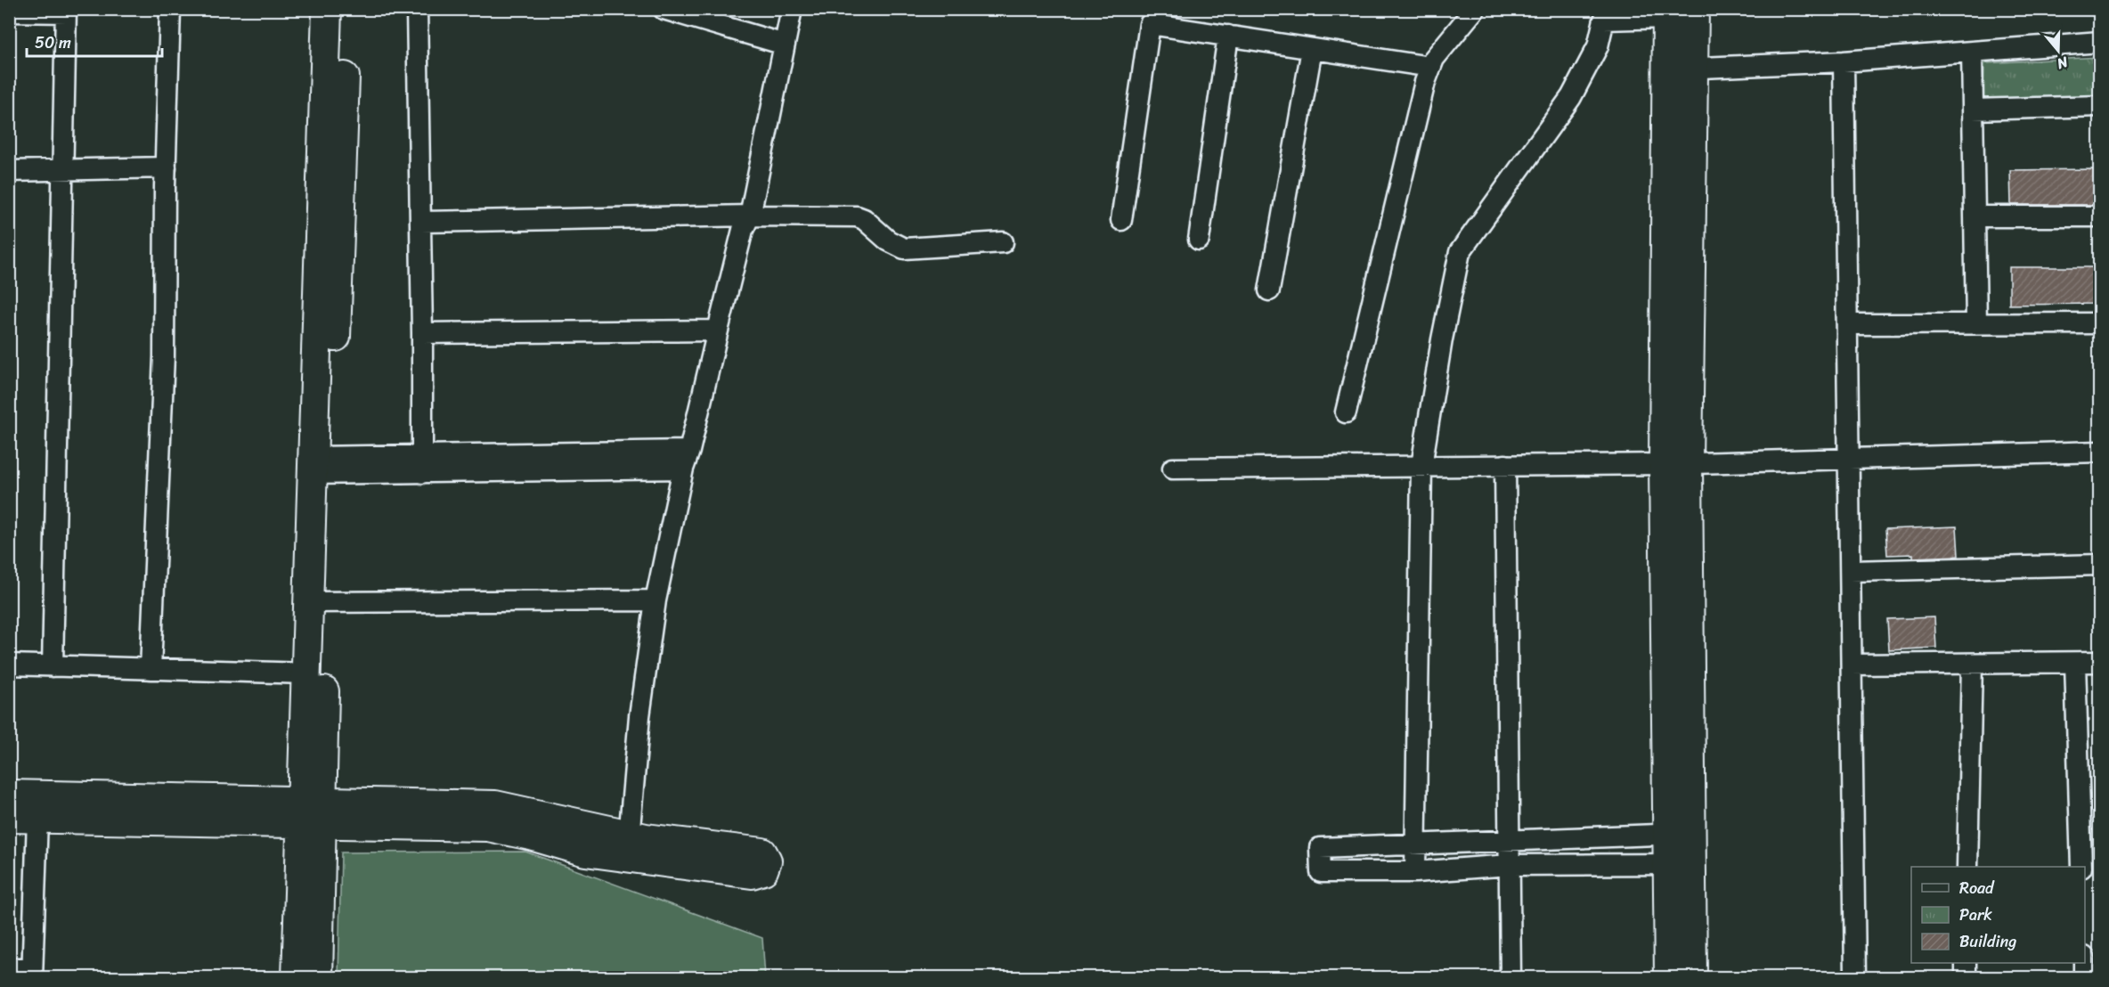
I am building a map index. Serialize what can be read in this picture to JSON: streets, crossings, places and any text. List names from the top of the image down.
{
  "legend": ["Road", "Park", "Building"],
  "scale_bar": "50 m",
  "north": "bottom"
}
